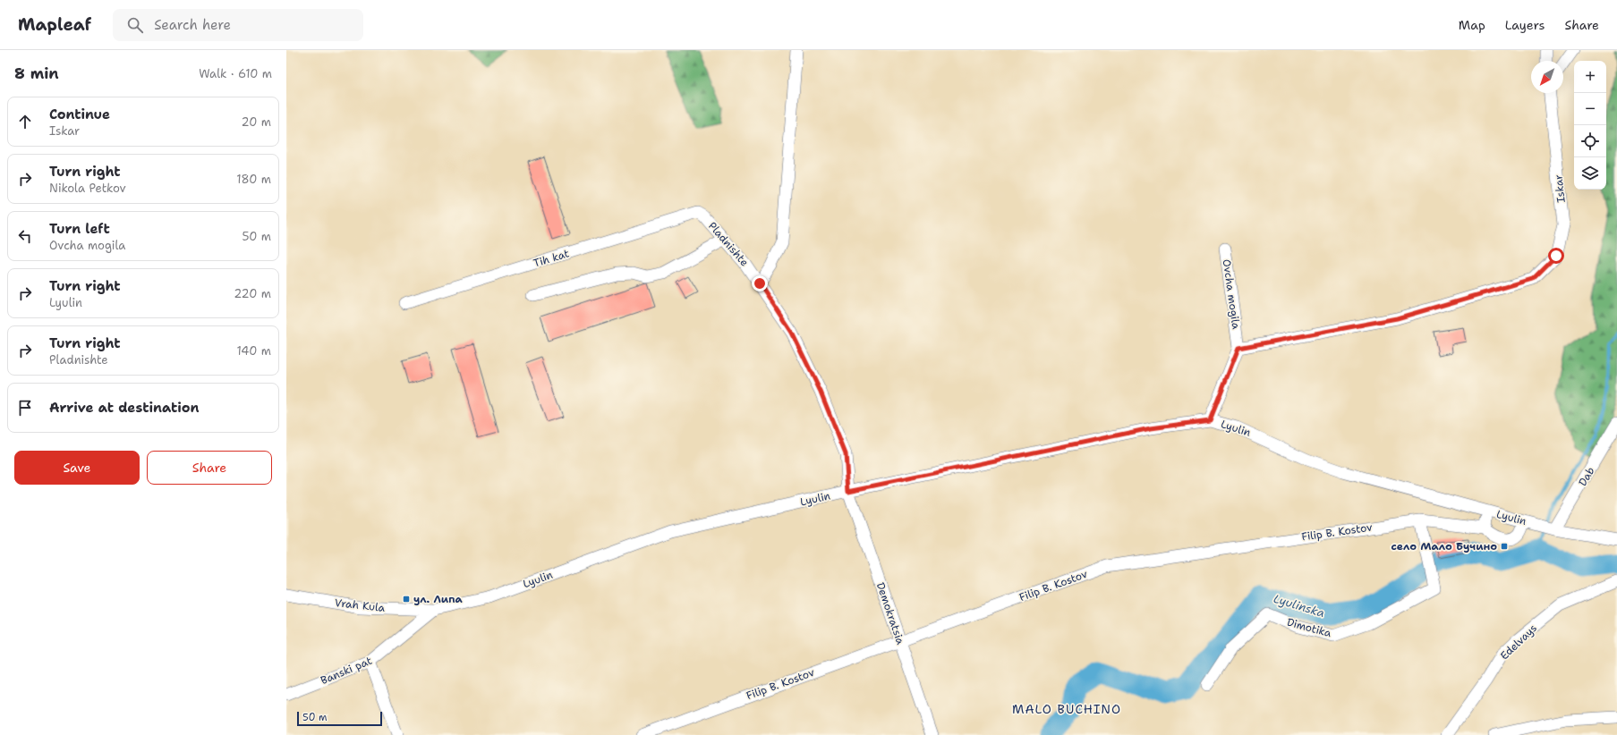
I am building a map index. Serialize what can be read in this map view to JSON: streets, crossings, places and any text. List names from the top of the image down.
{
  "streets": {
    "street": [
      "Iskar",
      "Pladnishte",
      "Tih kat",
      "Ovcha mogila",
      "Lyulin",
      "Dab",
      "Filip B. Kostov",
      "Vrah Kula",
      "Demokratsia",
      "Dimotika",
      "Edelvays",
      "Banski pat"
    ]
  },
  "crossings": [
    ["Iskar", "Ovcha mogila"],
    ["Pladnishte", "Tih kat"],
    ["Pladnishte", "Lyulin"],
    ["Pladnishte", "Demokratsia"],
    ["Ovcha mogila", "Lyulin"],
    ["Lyulin", "Dab"],
    ["Lyulin", "Vrah Kula"],
    ["Lyulin", "Demokratsia"],
    ["Lyulin", "Banski pat"],
    ["Filip B. Kostov", "Demokratsia"],
    ["Filip B. Kostov", "Dimotika"],
    ["Vrah Kula", "Banski pat"]
  ],
  "districts": ["MALO BUCHINO"],
  "water": ["Lyulinska"],
  "places": {
    "transit": ["село Мало Бучино", "ул. Липа"]
  },
  "scale_bar": "50 m",
  "north": "bottom left",
  "page": {
    "header": "Mapleaf",
    "search": "Search here",
    "nav": ["Map", "Layers", "Share"],
    "heading": ["8 min", "Walk · 610 m"],
    "map_buttons": ["+", "−"],
    "list": [
      ["Continue", "Iskar", "20 m"],
      ["Turn right", "Nikola Petkov", "180 m"],
      ["Turn left", "Ovcha mogila", "50 m"],
      ["Turn right", "Lyulin", "220 m"],
      ["Turn right", "Pladnishte", "140 m"],
      "Arrive at destination"
    ],
    "buttons": ["Save", "Share"],
    "scale": "50 m"
  }
}
